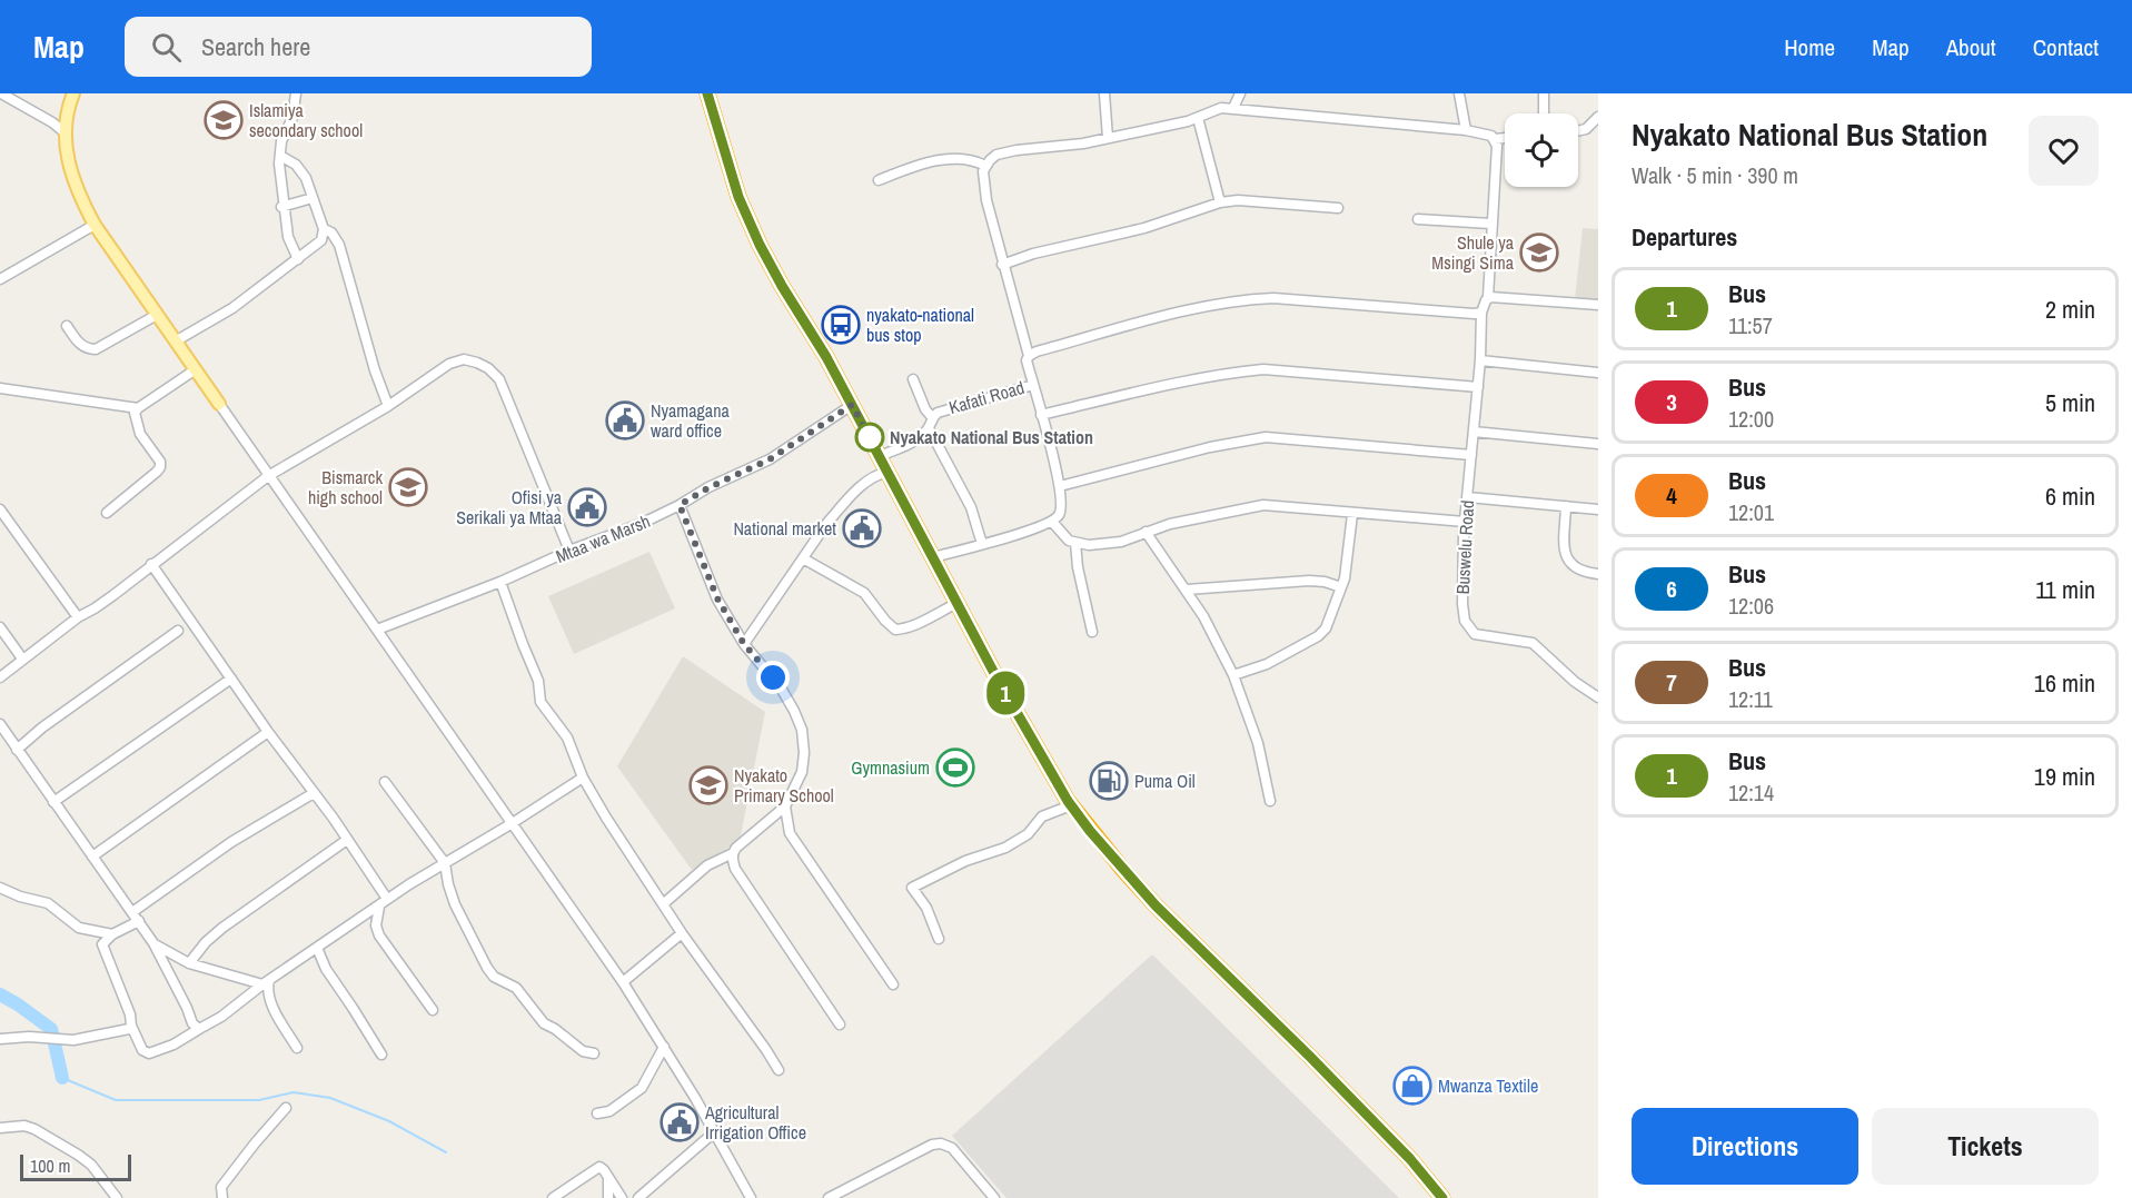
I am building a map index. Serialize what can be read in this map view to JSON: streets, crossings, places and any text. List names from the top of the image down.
{
  "streets": {
    "street": ["Kafati Road", "Mtaa wa Marsh", "Buswelu Road"]
  },
  "places": {
    "school or university": [
      "Islamiya secondary school",
      "Shule ya Msingi Sima",
      "Bismarck high school",
      "Nyakato Primary School"
    ],
    "bus stop": ["nyakato-national bus stop"],
    "public building": [
      "Nyamagana ward office",
      "Ofisi ya Serikali ya Mtaa",
      "National market",
      "Agricultural Irrigation Office"
    ],
    "other": ["Nyakato National Bus Station"],
    "sports": ["Gymnasium"],
    "fuel station": ["Puma Oil"],
    "shop": ["Mwanza Textile"]
  },
  "lines": ["bus line 1"],
  "scale_bar": "100 m",
  "page": {
    "header": "Map",
    "search": "Search here",
    "nav": [
      "Home",
      "Map",
      "About",
      "Contact"
    ],
    "on_map": "1",
    "heading": [
      ["Nyakato National Bus Station", "Walk · 5 min · 390 m"],
      "Departures"
    ],
    "list": [
      {
        "mark": "1",
        "name": "Bus",
        "note": "11:57",
        "value": "2 min"
      },
      {
        "mark": "3",
        "name": "Bus",
        "note": "12:00",
        "value": "5 min"
      },
      {
        "mark": "4",
        "name": "Bus",
        "note": "12:01",
        "value": "6 min"
      },
      {
        "mark": "6",
        "name": "Bus",
        "note": "12:06",
        "value": "11 min"
      },
      {
        "mark": "7",
        "name": "Bus",
        "note": "12:11",
        "value": "16 min"
      },
      {
        "mark": "1",
        "name": "Bus",
        "note": "12:14",
        "value": "19 min"
      }
    ],
    "buttons": ["Directions", "Tickets"],
    "scale": "100 m"
  }
}
